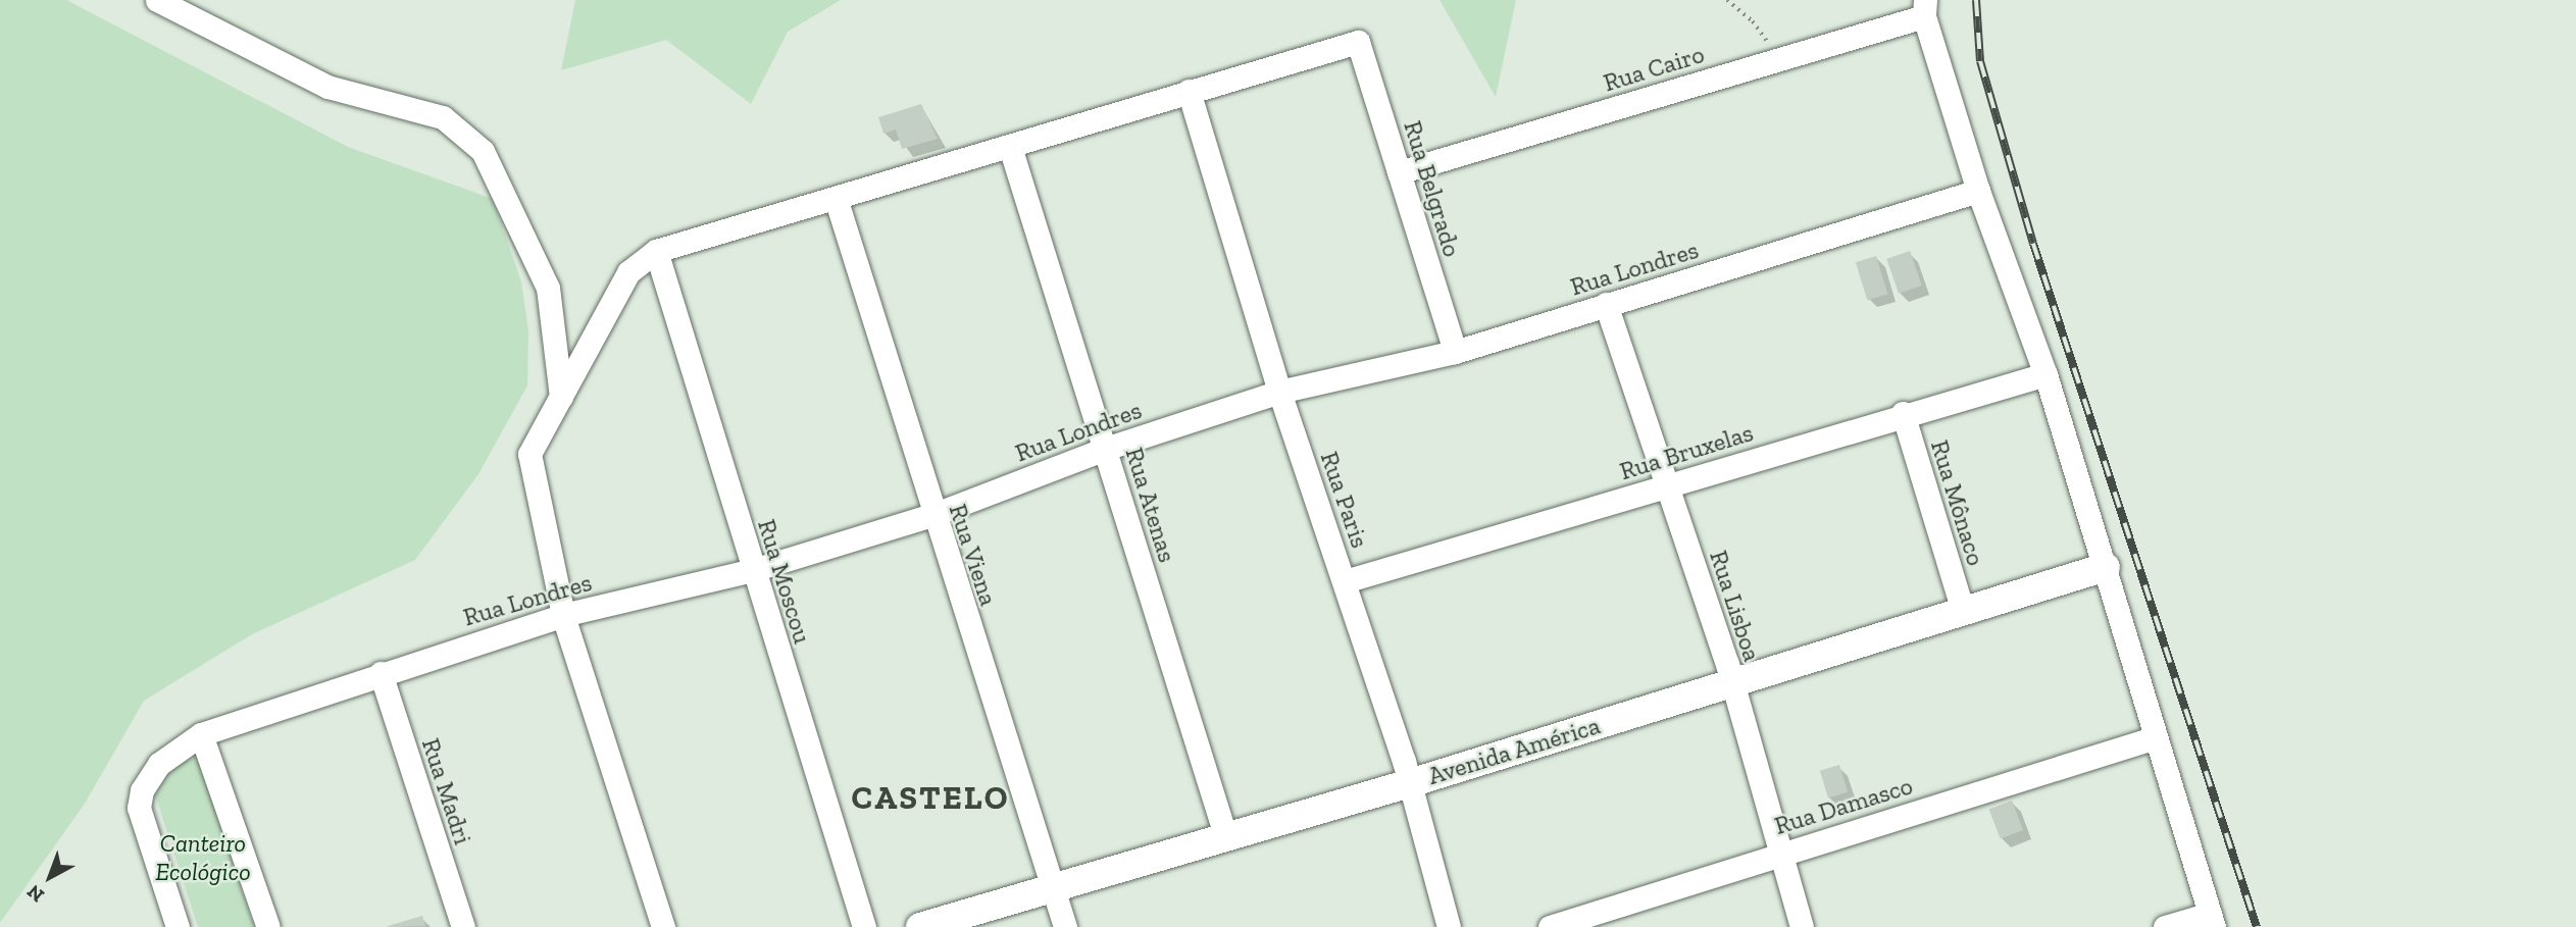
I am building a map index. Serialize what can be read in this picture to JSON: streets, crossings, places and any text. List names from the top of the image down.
{
  "streets": {
    "street": [
      "Rua Cairo",
      "Rua Belgrado",
      "Rua Londres",
      "Rua Bruxelas",
      "Rua Paris",
      "Rua Mônaco",
      "Rua Atenas",
      "Rua Viena",
      "Rua Moscou",
      "Rua Lisboa",
      "Avenida América",
      "Rua Madri",
      "Rua Damasco"
    ]
  },
  "crossings": [
    ["Rua Cairo", "Rua Belgrado"],
    ["Rua Belgrado", "Rua Londres"],
    ["Rua Belgrado", "Rua Paris"],
    ["Rua Londres", "Rua Paris"],
    ["Rua Londres", "Rua Atenas"],
    ["Rua Londres", "Rua Viena"],
    ["Rua Londres", "Rua Moscou"],
    ["Rua Londres", "Rua Lisboa"],
    ["Rua Londres", "Rua Madri"],
    ["Rua Bruxelas", "Rua Paris"],
    ["Rua Bruxelas", "Rua Mônaco"],
    ["Rua Bruxelas", "Rua Lisboa"],
    ["Rua Paris", "Avenida América"],
    ["Rua Mônaco", "Avenida América"],
    ["Rua Atenas", "Avenida América"],
    ["Rua Viena", "Avenida América"],
    ["Rua Lisboa", "Avenida América"],
    ["Rua Lisboa", "Rua Damasco"]
  ],
  "districts": ["CASTELO"],
  "parks": ["Canteiro Ecológico"],
  "north": "bottom left"
}
